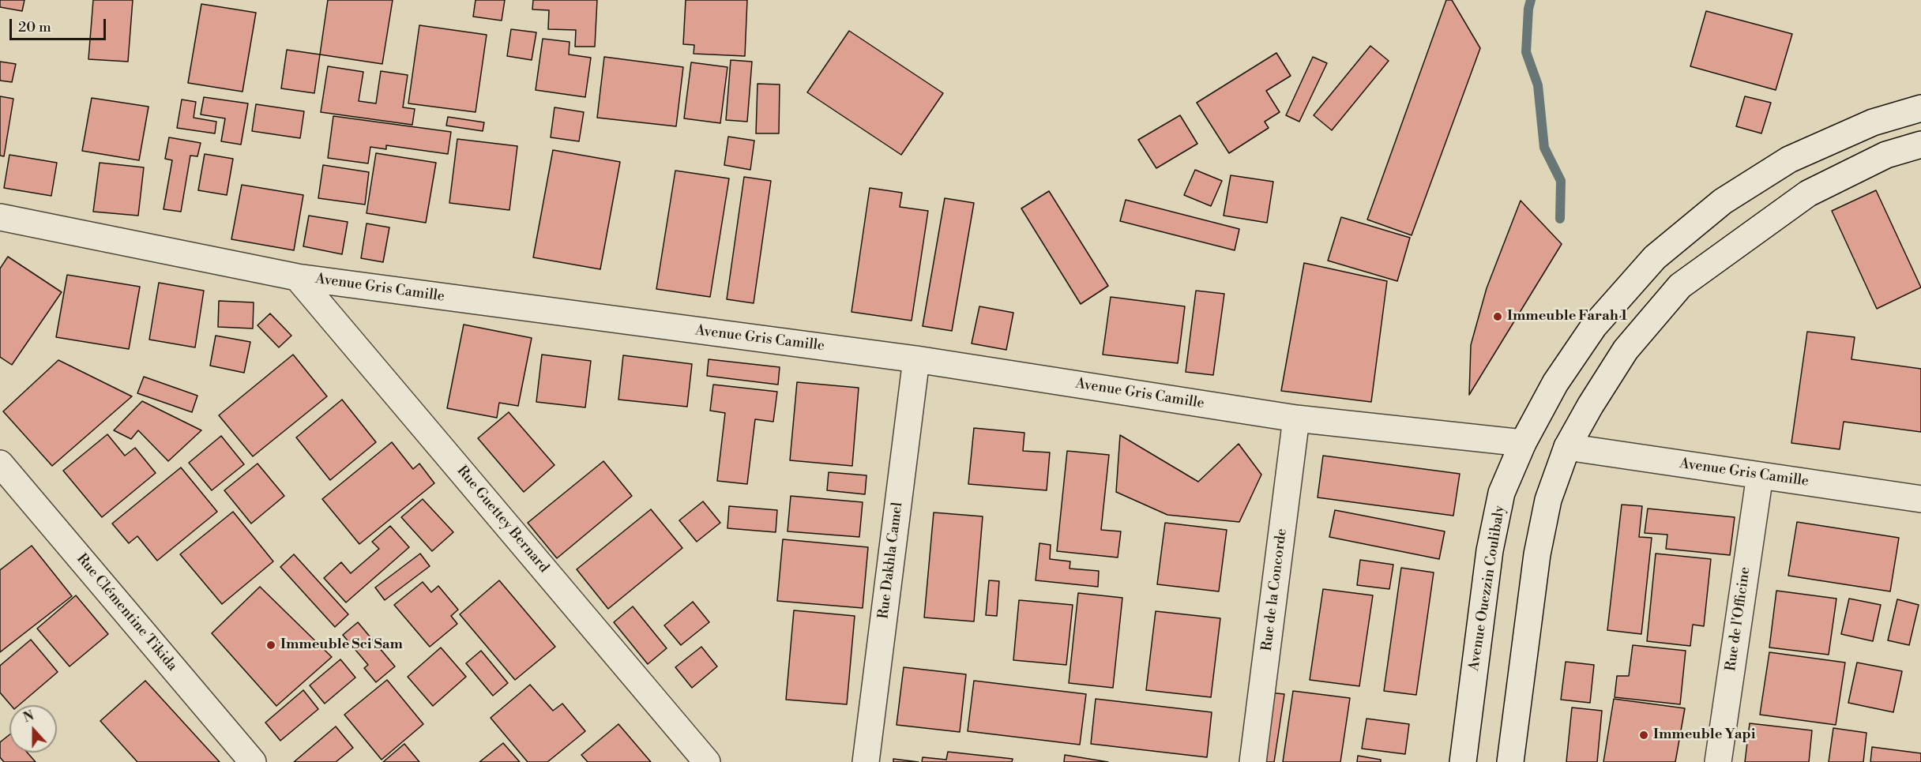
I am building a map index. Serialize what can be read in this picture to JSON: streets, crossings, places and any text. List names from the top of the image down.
{
  "streets": {
    "street": [
      "Avenue Gris Camille",
      "Rue Guettey Bernard",
      "Rue Dakhla Camel",
      "Avenue Ouezzin Coulibaly",
      "Rue de la Concorde",
      "Rue Clémentine Tikida",
      "Rue de l'Officine"
    ]
  },
  "crossings": [
    ["Avenue Gris Camille", "Rue Guettey Bernard"],
    ["Avenue Gris Camille", "Rue Dakhla Camel"],
    ["Avenue Gris Camille", "Avenue Ouezzin Coulibaly"],
    ["Avenue Gris Camille", "Rue de la Concorde"],
    ["Avenue Gris Camille", "Rue de l'Officine"]
  ],
  "places": ["Immeuble Farah 1", "Immeuble Sci Sam", "Immeuble Yapi"],
  "scale_bar": "20 m",
  "north": "top"
}
